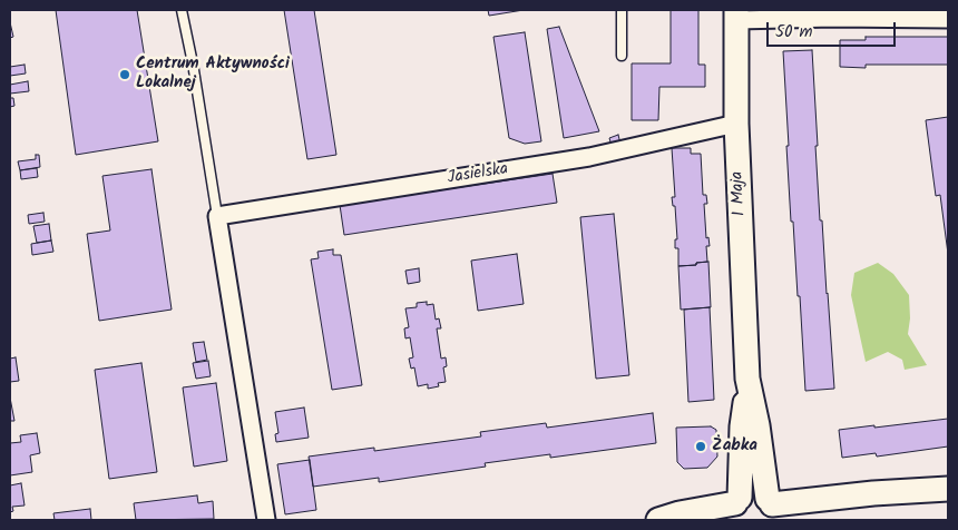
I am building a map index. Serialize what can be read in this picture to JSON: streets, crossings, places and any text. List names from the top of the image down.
{
  "streets": {
    "street": ["Jasielska", "1 Maja"]
  },
  "crossings": [
    ["Jasielska", "1 Maja"]
  ],
  "places": ["Centrum Aktywności Lokalnej", "Żabka"],
  "scale_bar": "50 m"
}
